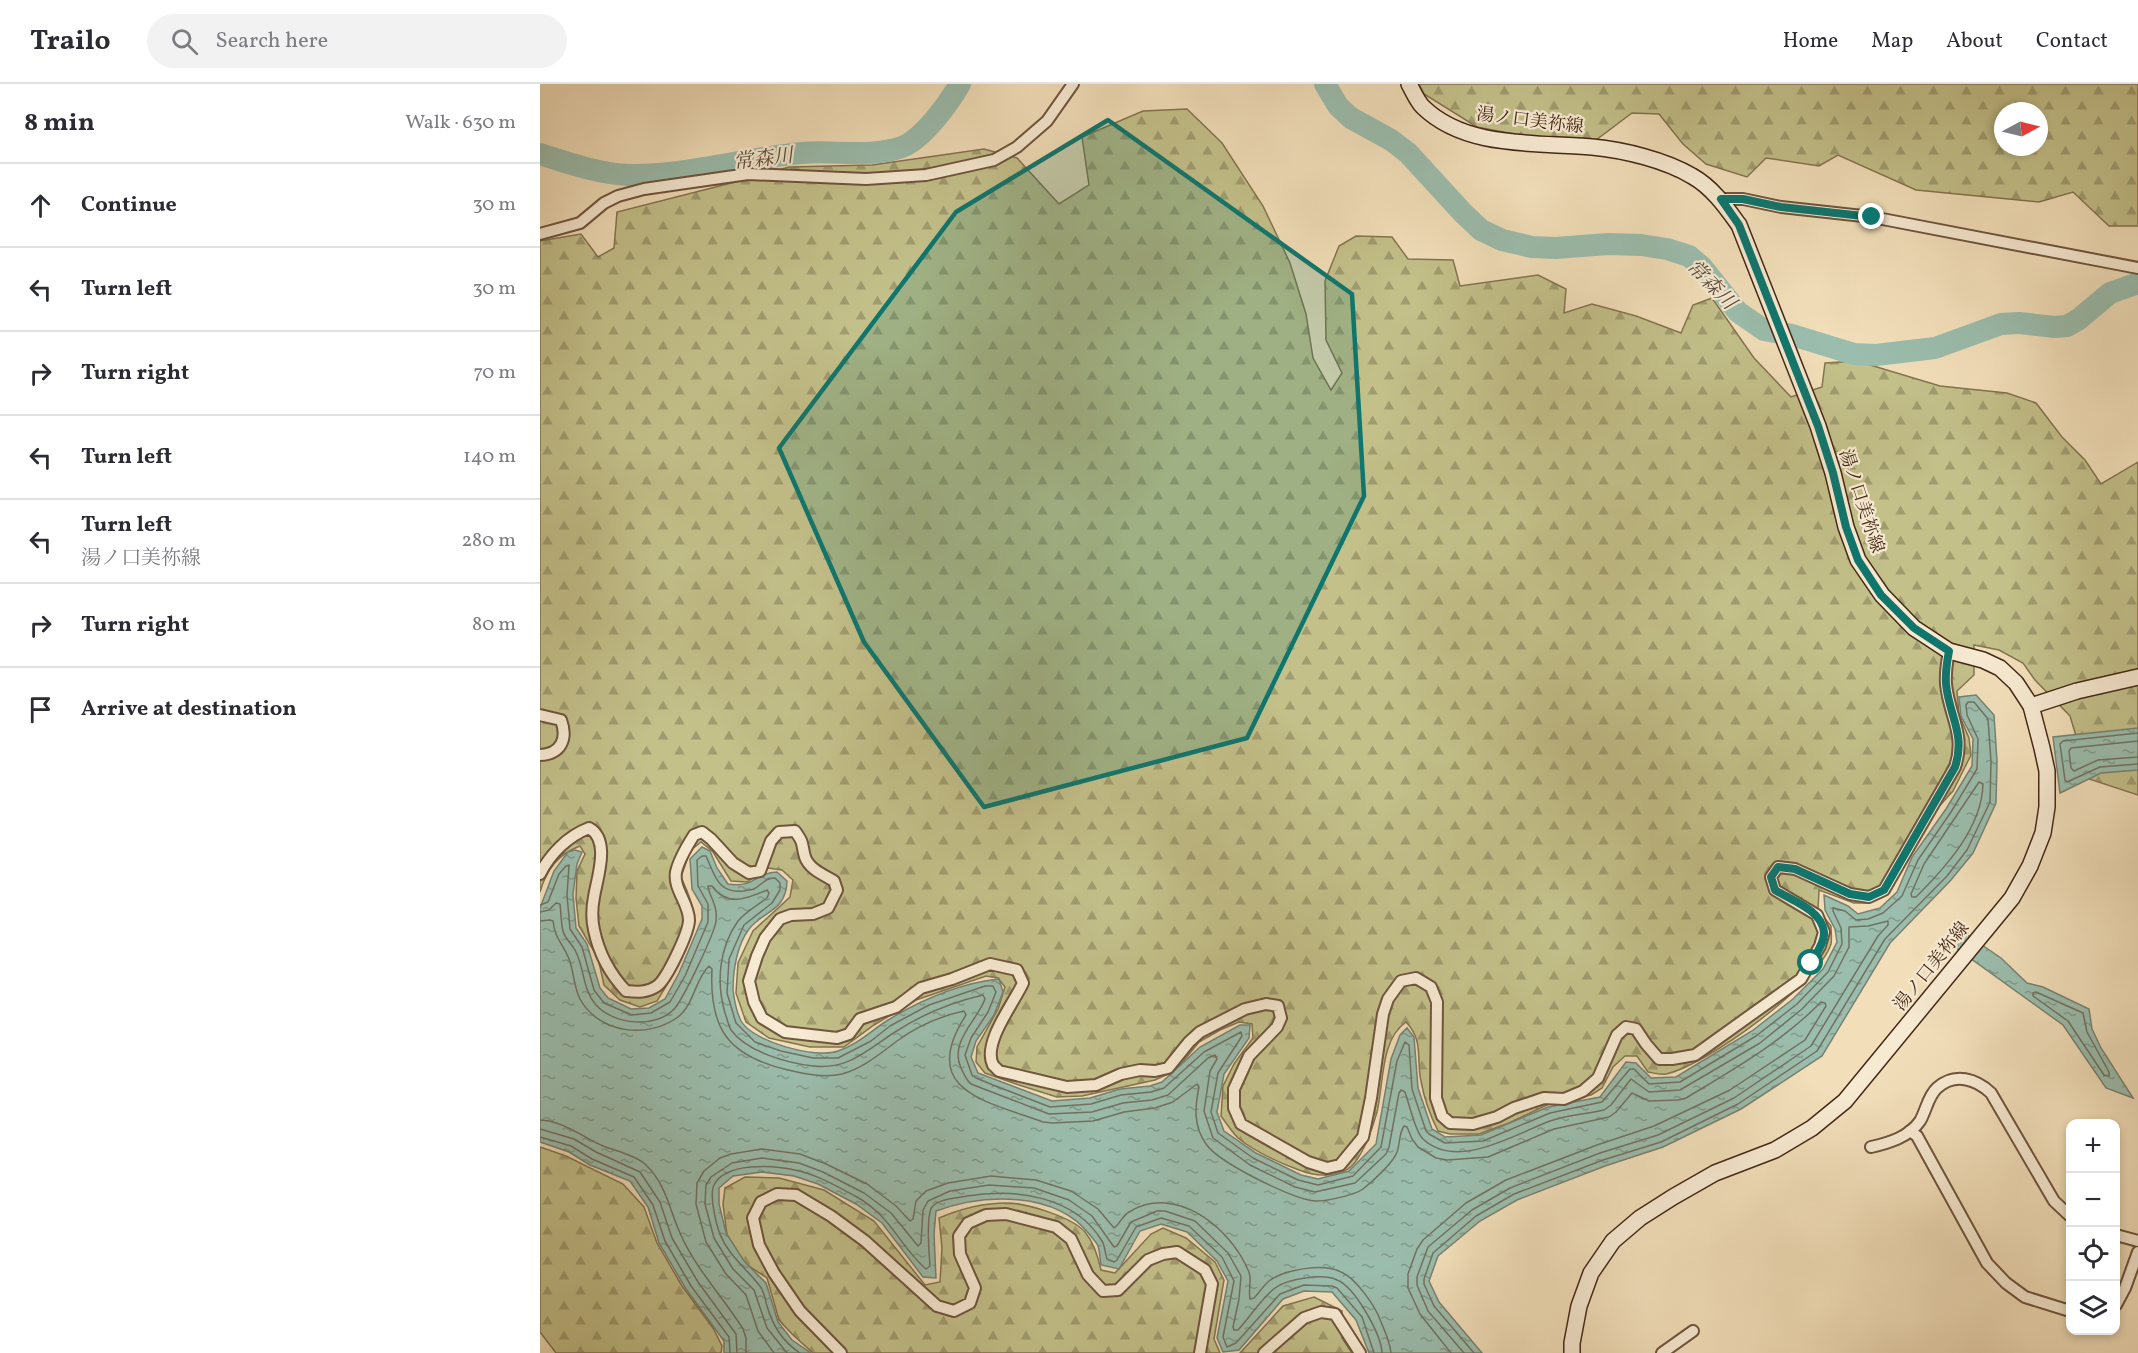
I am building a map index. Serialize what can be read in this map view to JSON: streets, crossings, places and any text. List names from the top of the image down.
{
  "streets": {
    "main road": ["湯ノ口美祢線"]
  },
  "water": ["常森川"],
  "north": "right",
  "page": {
    "header": "Trailo",
    "search": "Search here",
    "nav": [
      "Home",
      "Map",
      "About",
      "Contact"
    ],
    "heading": ["8 min", "Walk · 630 m"],
    "list": [
      ["Continue", "30 m"],
      ["Turn left", "30 m"],
      ["Turn right", "70 m"],
      ["Turn left", "140 m"],
      ["Turn left", "湯ノ口美祢線", "280 m"],
      ["Turn right", "80 m"],
      "Arrive at destination"
    ],
    "map_buttons": ["+", "−"]
  }
}
